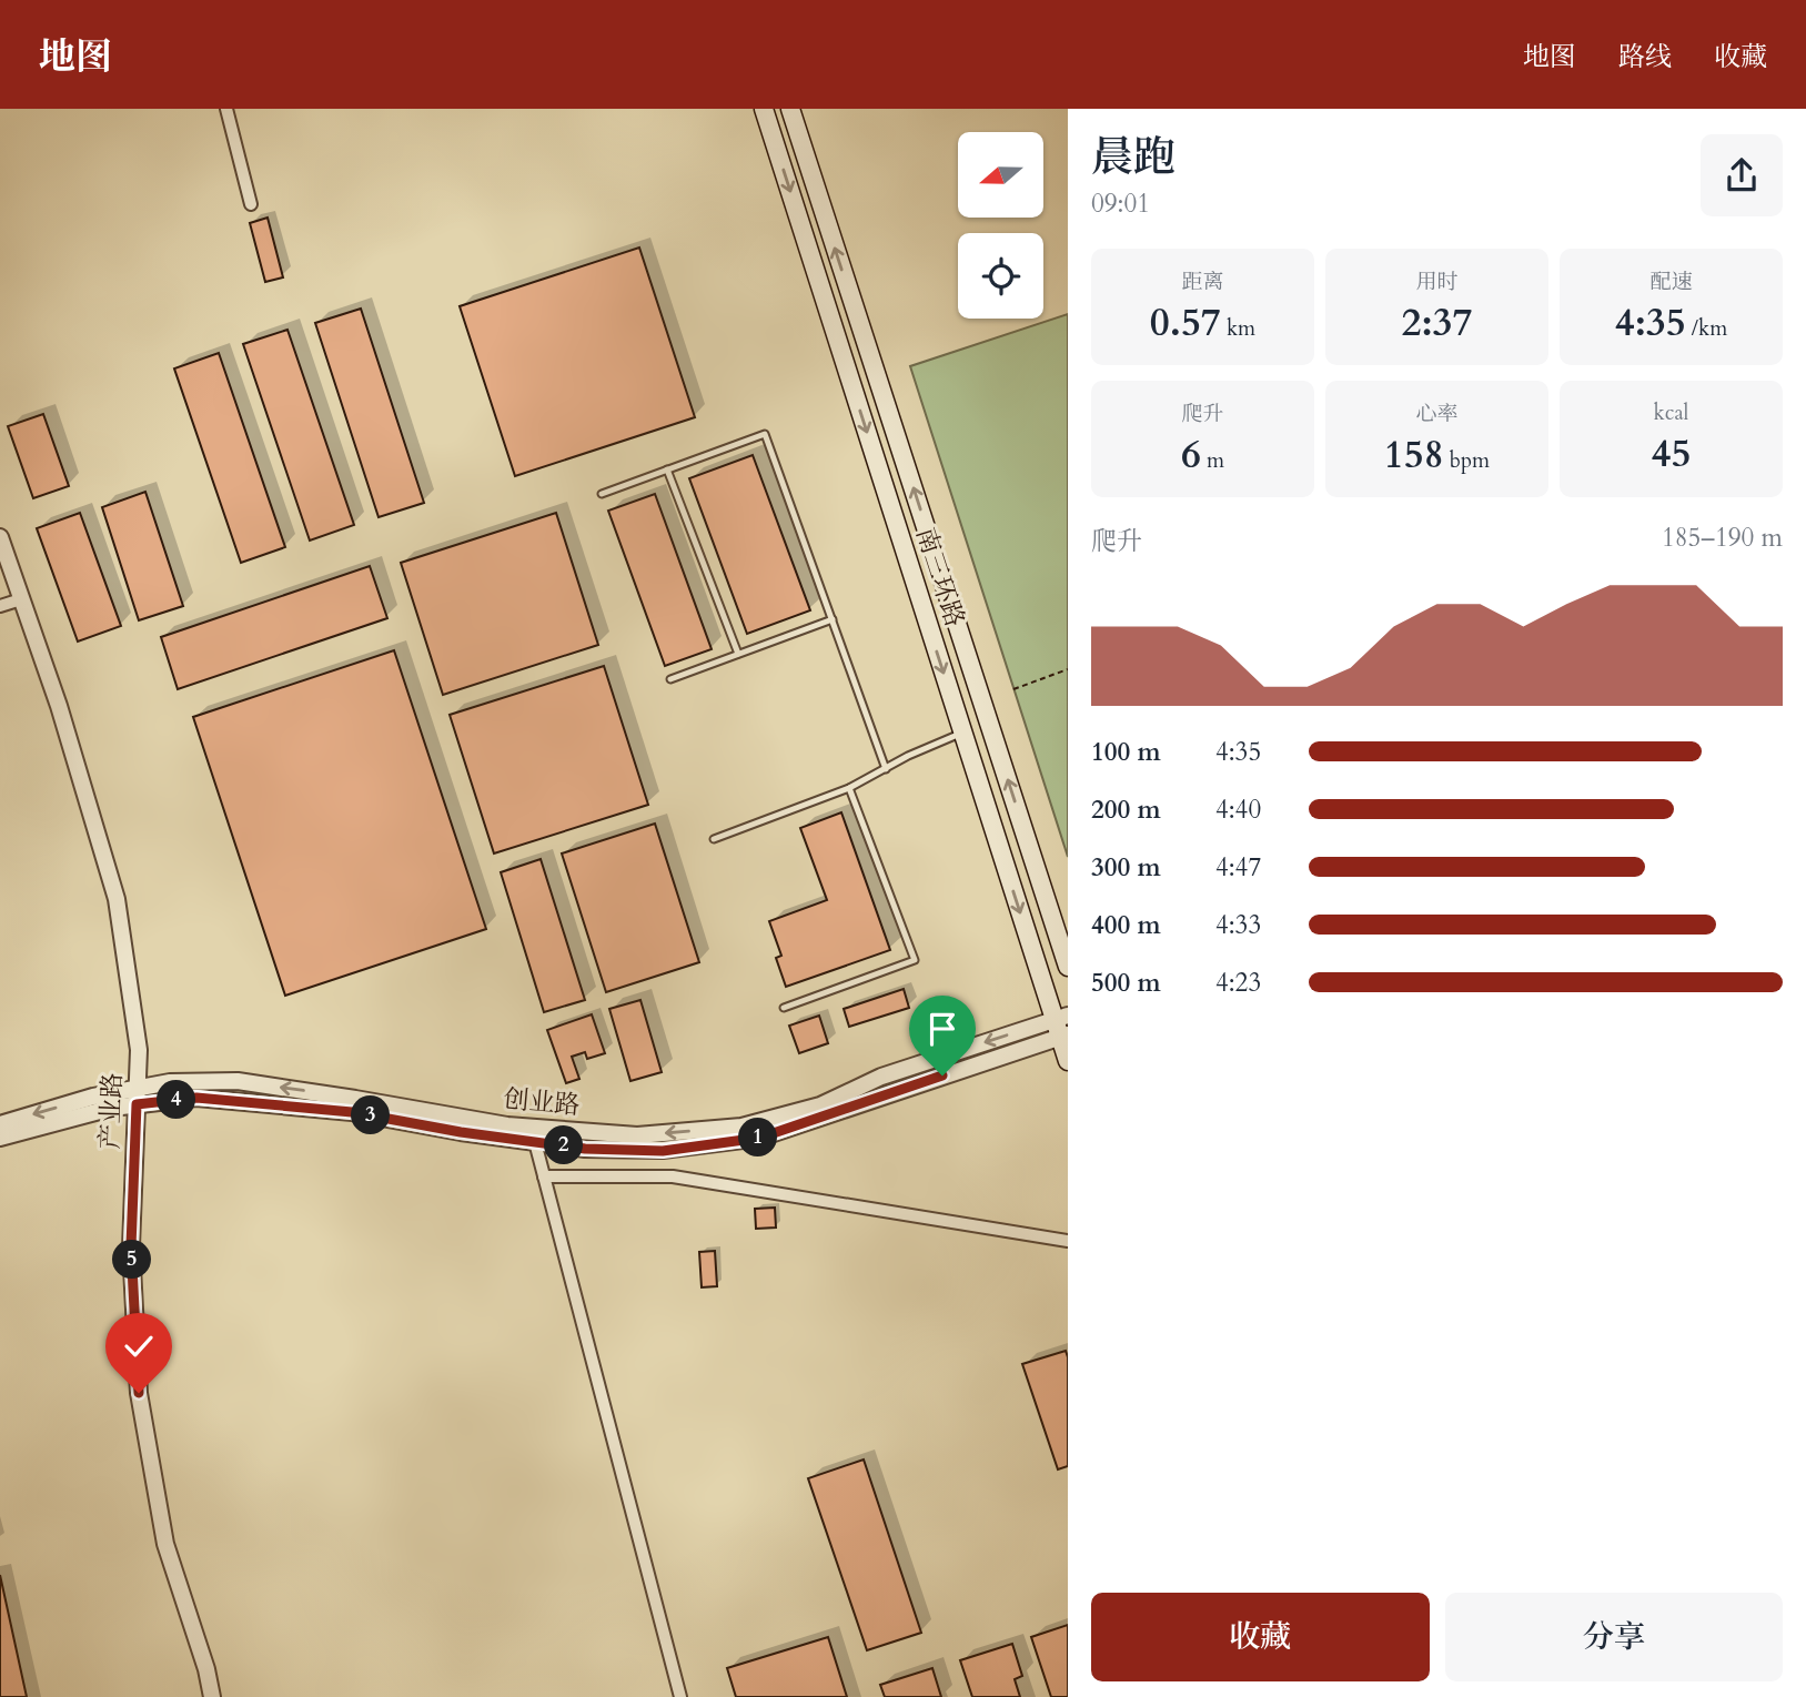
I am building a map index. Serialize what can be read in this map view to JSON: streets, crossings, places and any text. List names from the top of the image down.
{
  "streets": {
    "main road": ["南三环路"],
    "street": ["创业路", "产业路"]
  },
  "crossings": [
    ["南三环路", "创业路"],
    ["创业路", "产业路"]
  ],
  "north": "left",
  "page": {
    "header": "地图",
    "nav": ["地图", "路线", "收藏"],
    "heading": ["晨跑", "09:01"],
    "stats": [
      ["距离", "0.57 km"],
      ["用时", "2:37"],
      ["配速", "4:35 /km"],
      ["爬升", "6 m"],
      ["心率", "158 bpm"],
      ["kcal", "45"]
    ],
    "chart": ["爬升", "185–190 m"],
    "list": [
      {
        "name": "100 m",
        "note": "4:35"
      },
      {
        "name": "200 m",
        "note": "4:40"
      },
      {
        "name": "300 m",
        "note": "4:47"
      },
      {
        "name": "400 m",
        "note": "4:33"
      },
      {
        "name": "500 m",
        "note": "4:23"
      }
    ],
    "pins": [
      "4",
      "3",
      "1",
      "2",
      "5"
    ],
    "buttons": ["收藏", "分享"]
  }
}
